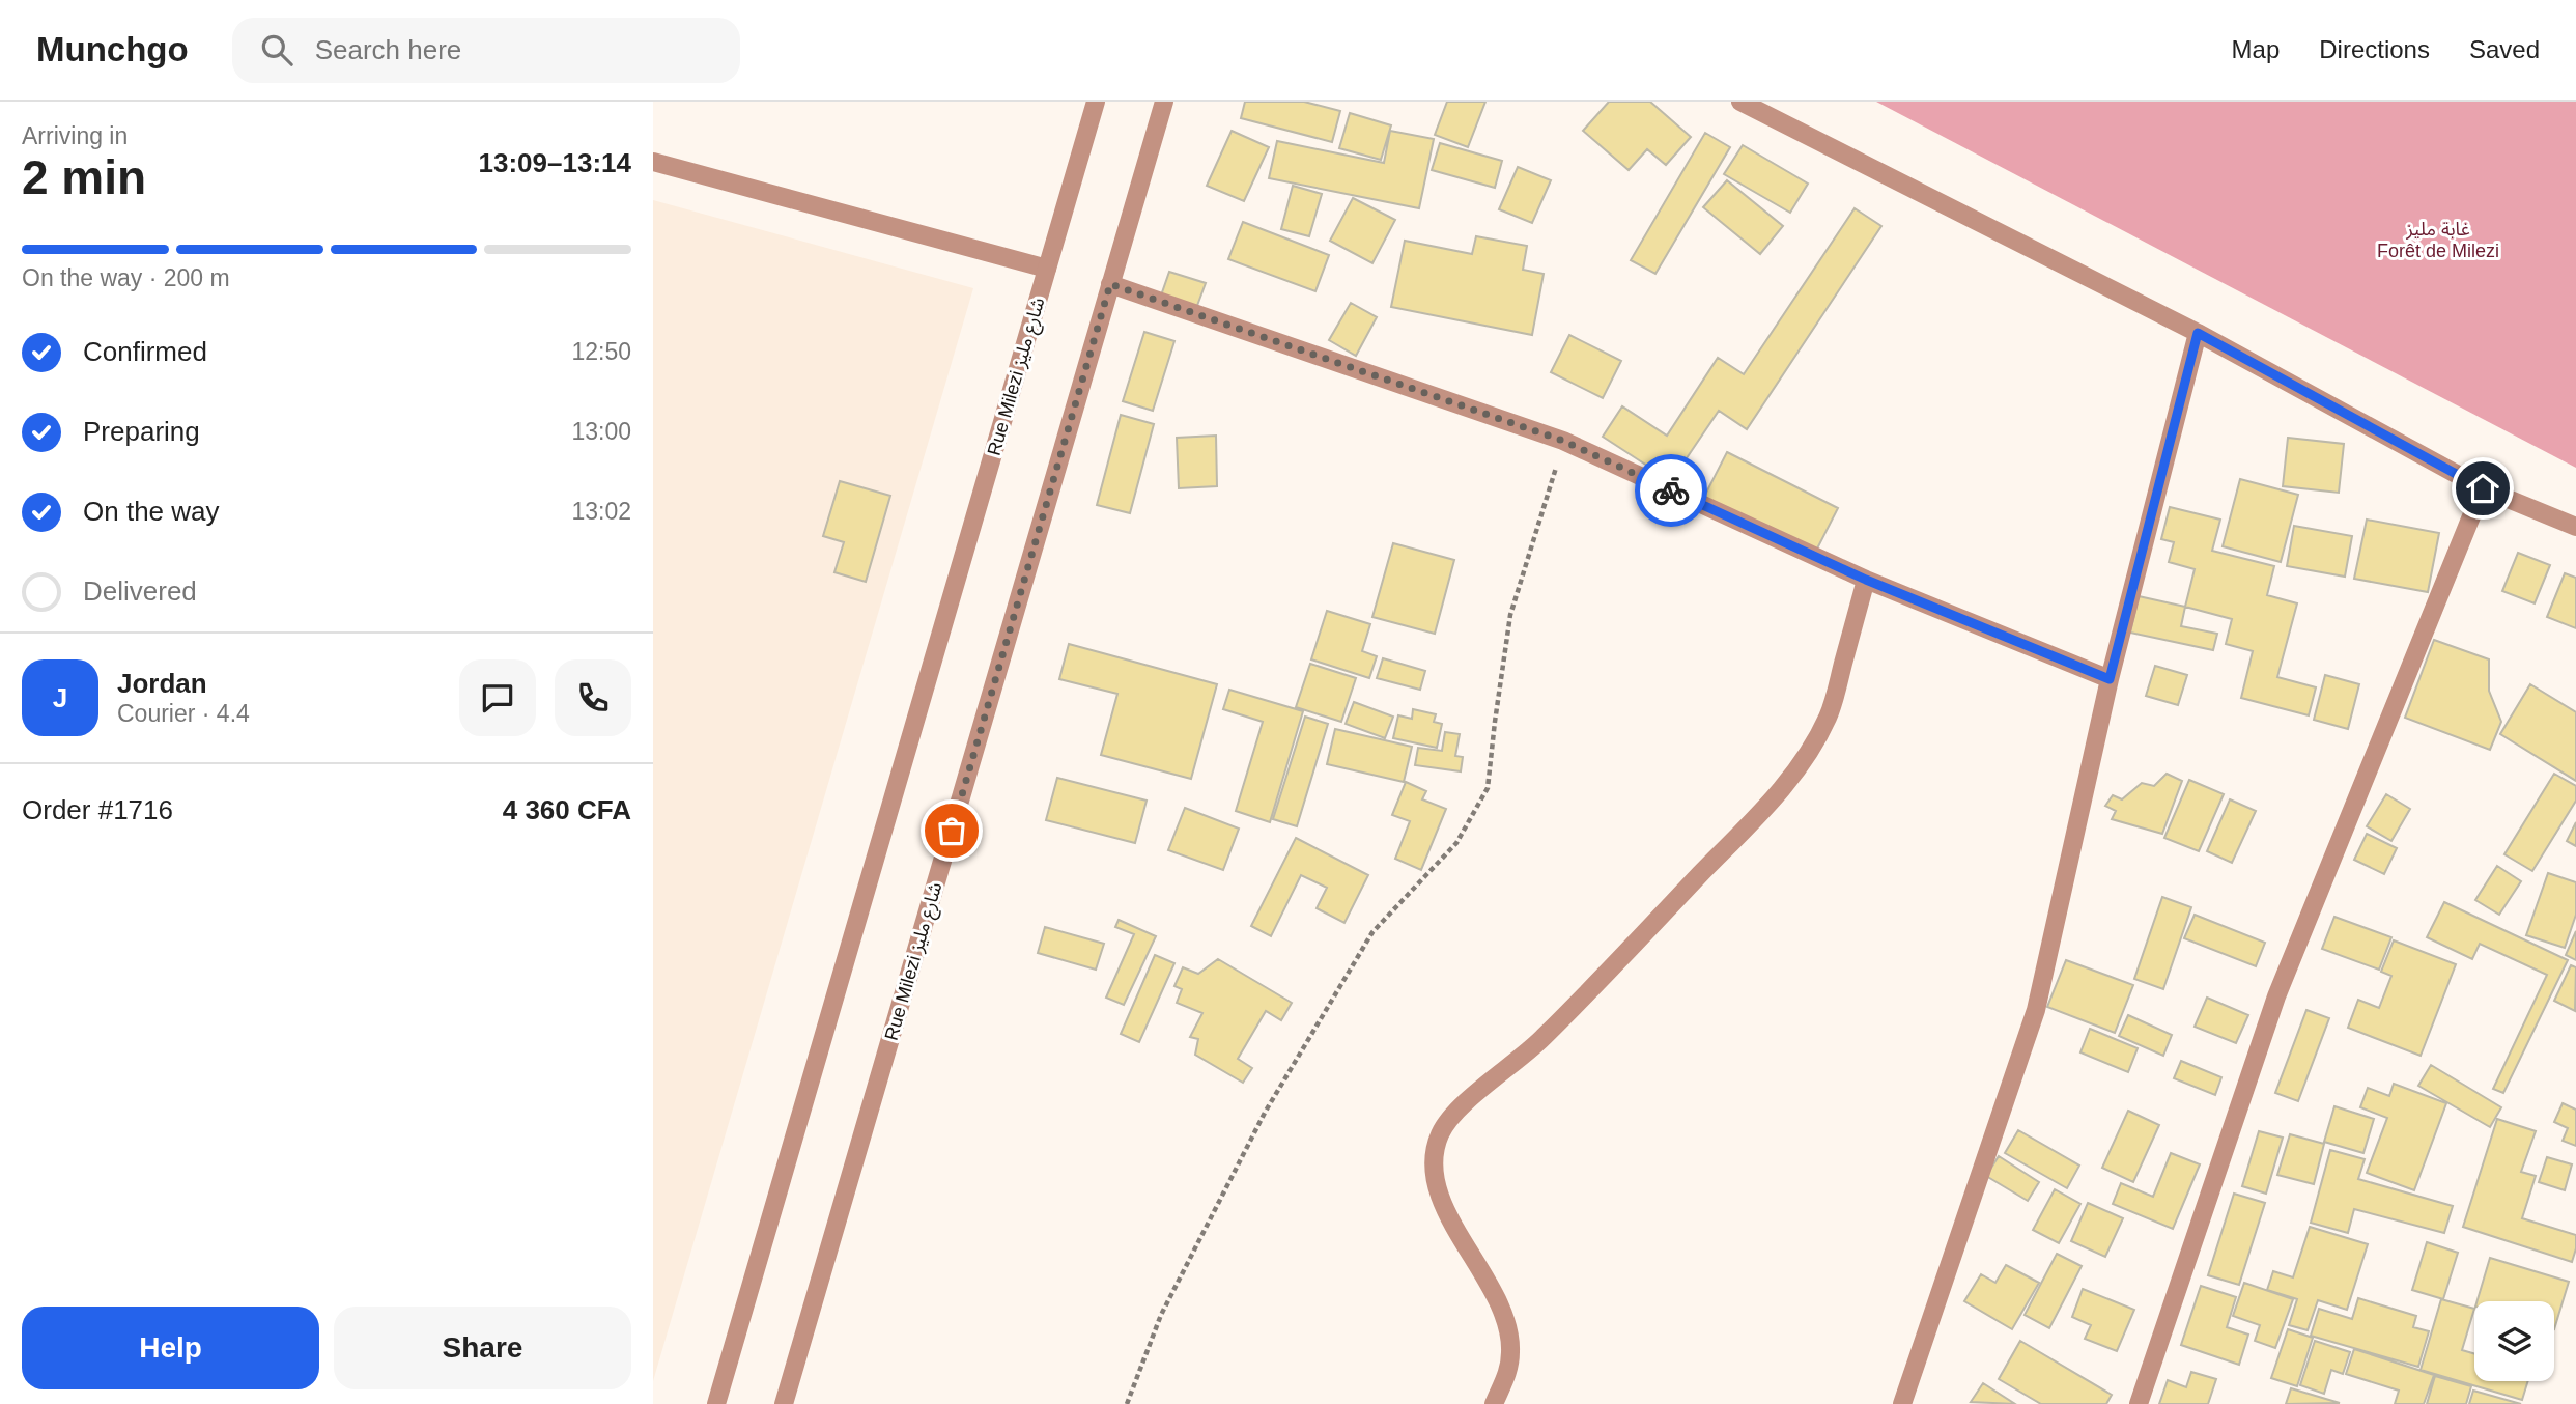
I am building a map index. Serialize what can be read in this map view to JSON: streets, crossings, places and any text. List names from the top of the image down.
{
  "streets": {
    "street": ["Rue Milezi شارع مليز"]
  },
  "parks": ["غابة مليز Forêt de Milezi"],
  "page": {
    "header": "Munchgo",
    "search": "Search here",
    "nav": ["Map", "Directions", "Saved"],
    "heading": ["2 min", "Arriving in", "13:09–13:14"],
    "panel": [
      "Jordan",
      "Courier · 4.4",
      "Order #1716",
      "4 360 CFA"
    ],
    "bar": "On the way · 200 m",
    "list": [
      ["Confirmed", "12:50"],
      ["Preparing", "13:00"],
      ["On the way", "13:02"],
      "Delivered"
    ],
    "round": "J",
    "buttons": ["Help", "Share"]
  }
}
